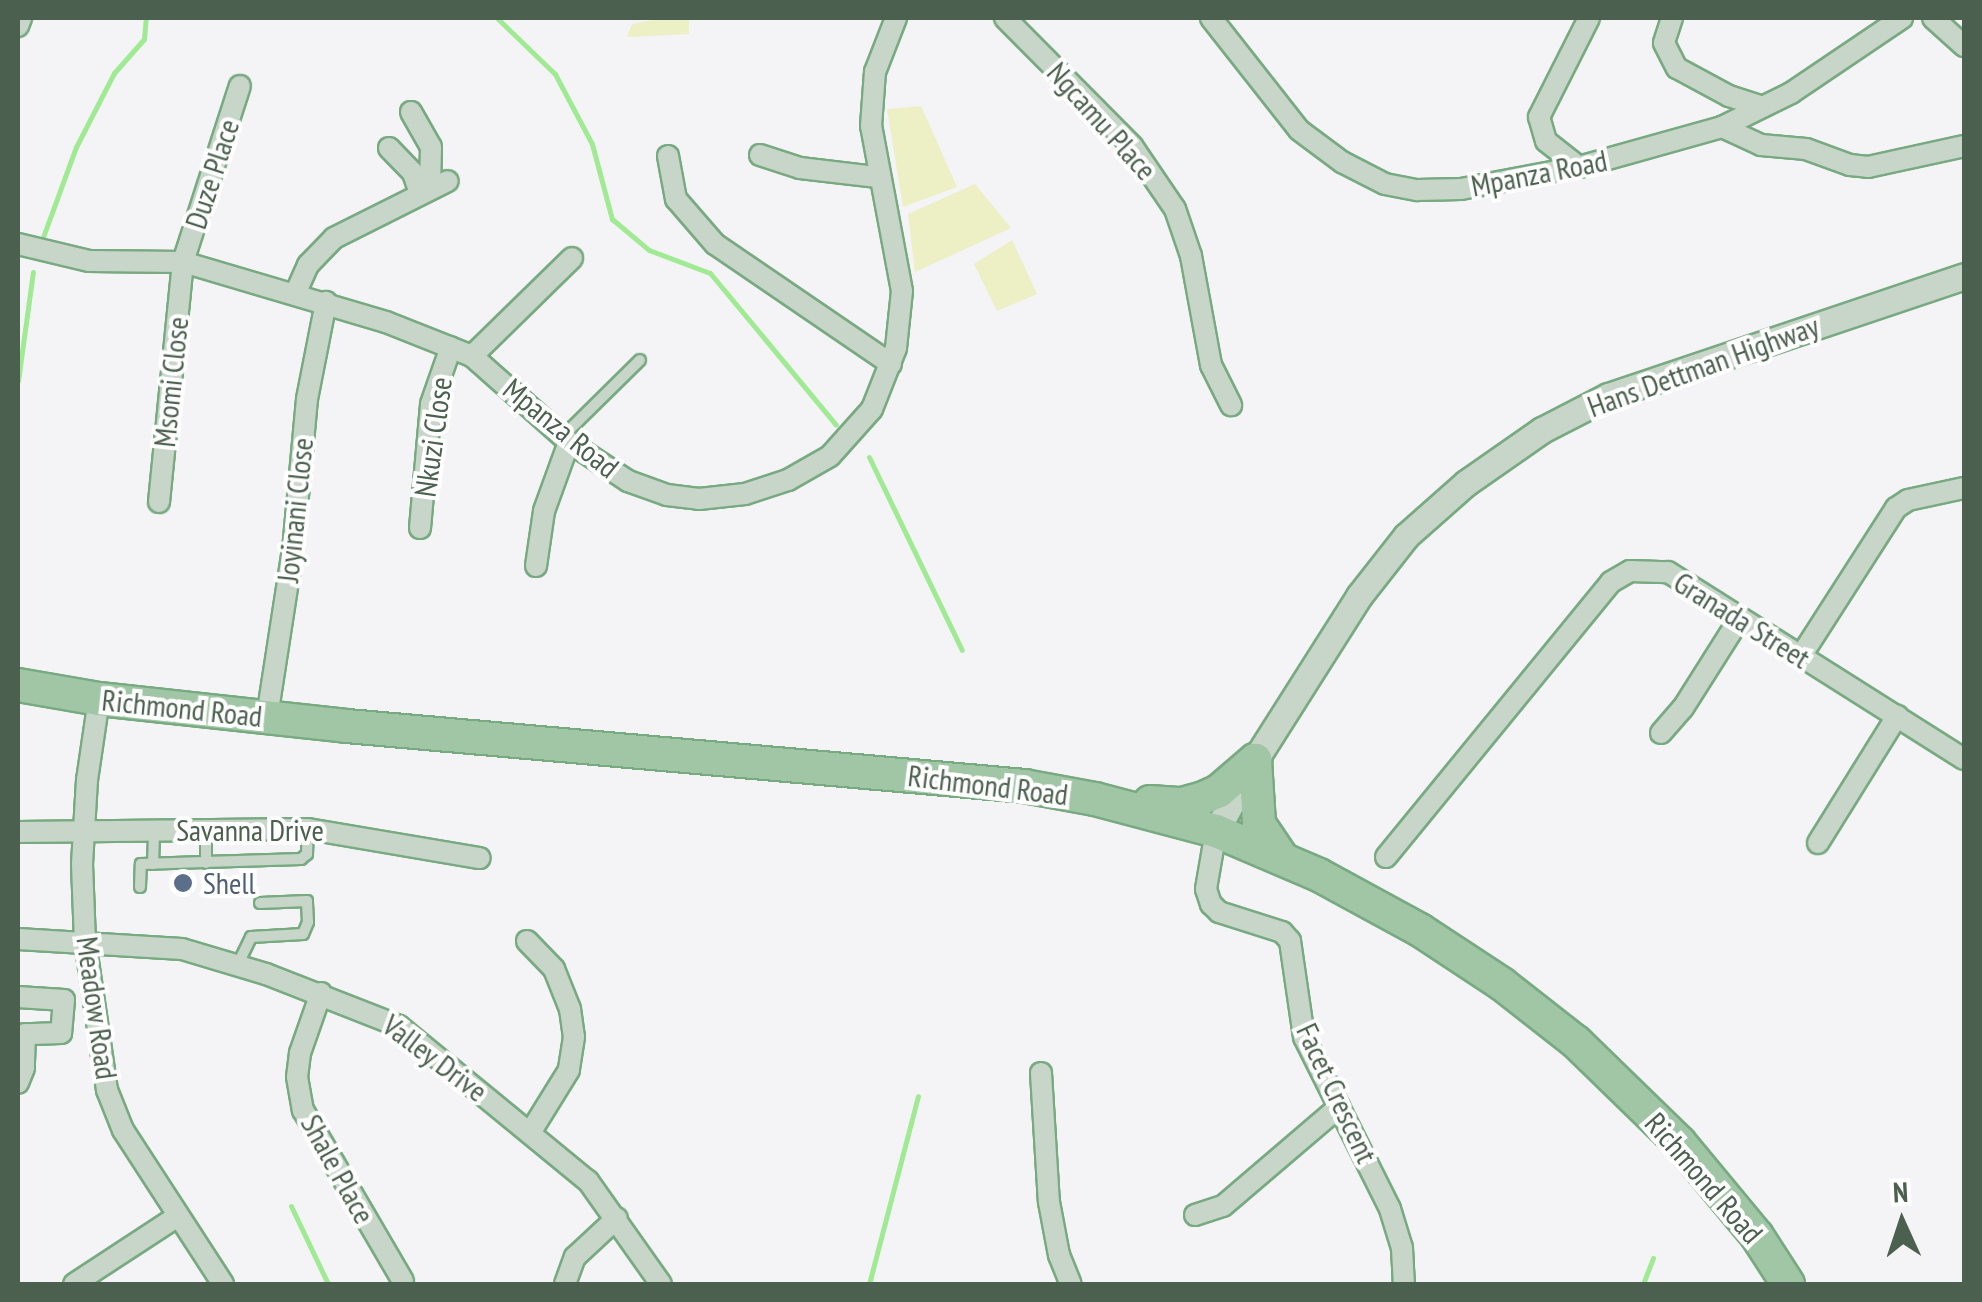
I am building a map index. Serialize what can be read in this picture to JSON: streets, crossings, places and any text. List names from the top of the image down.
{
  "streets": {
    "highway": ["Richmond Road"],
    "street": [
      "Ngcamu Place",
      "Mpanza Road",
      "Duze Place",
      "Hans Dettman Highway",
      "Msomi Close",
      "Nkuzi Close",
      "Joyinani Close",
      "Granada Street",
      "Savanna Drive",
      "Meadow Road",
      "Valley Drive",
      "Facet Crescent",
      "Shale Place"
    ]
  },
  "crossings": [
    ["Mpanza Road", "Duze Place"],
    ["Mpanza Road", "Msomi Close"],
    ["Mpanza Road", "Nkuzi Close"],
    ["Mpanza Road", "Joyinani Close"],
    ["Duze Place", "Msomi Close"],
    ["Hans Dettman Highway", "Richmond Road"],
    ["Hans Dettman Highway", "Facet Crescent"],
    ["Joyinani Close", "Richmond Road"],
    ["Richmond Road", "Meadow Road"],
    ["Richmond Road", "Facet Crescent"],
    ["Savanna Drive", "Meadow Road"],
    ["Meadow Road", "Valley Drive"],
    ["Valley Drive", "Shale Place"]
  ],
  "places": ["Shell"],
  "north": "top"
}
